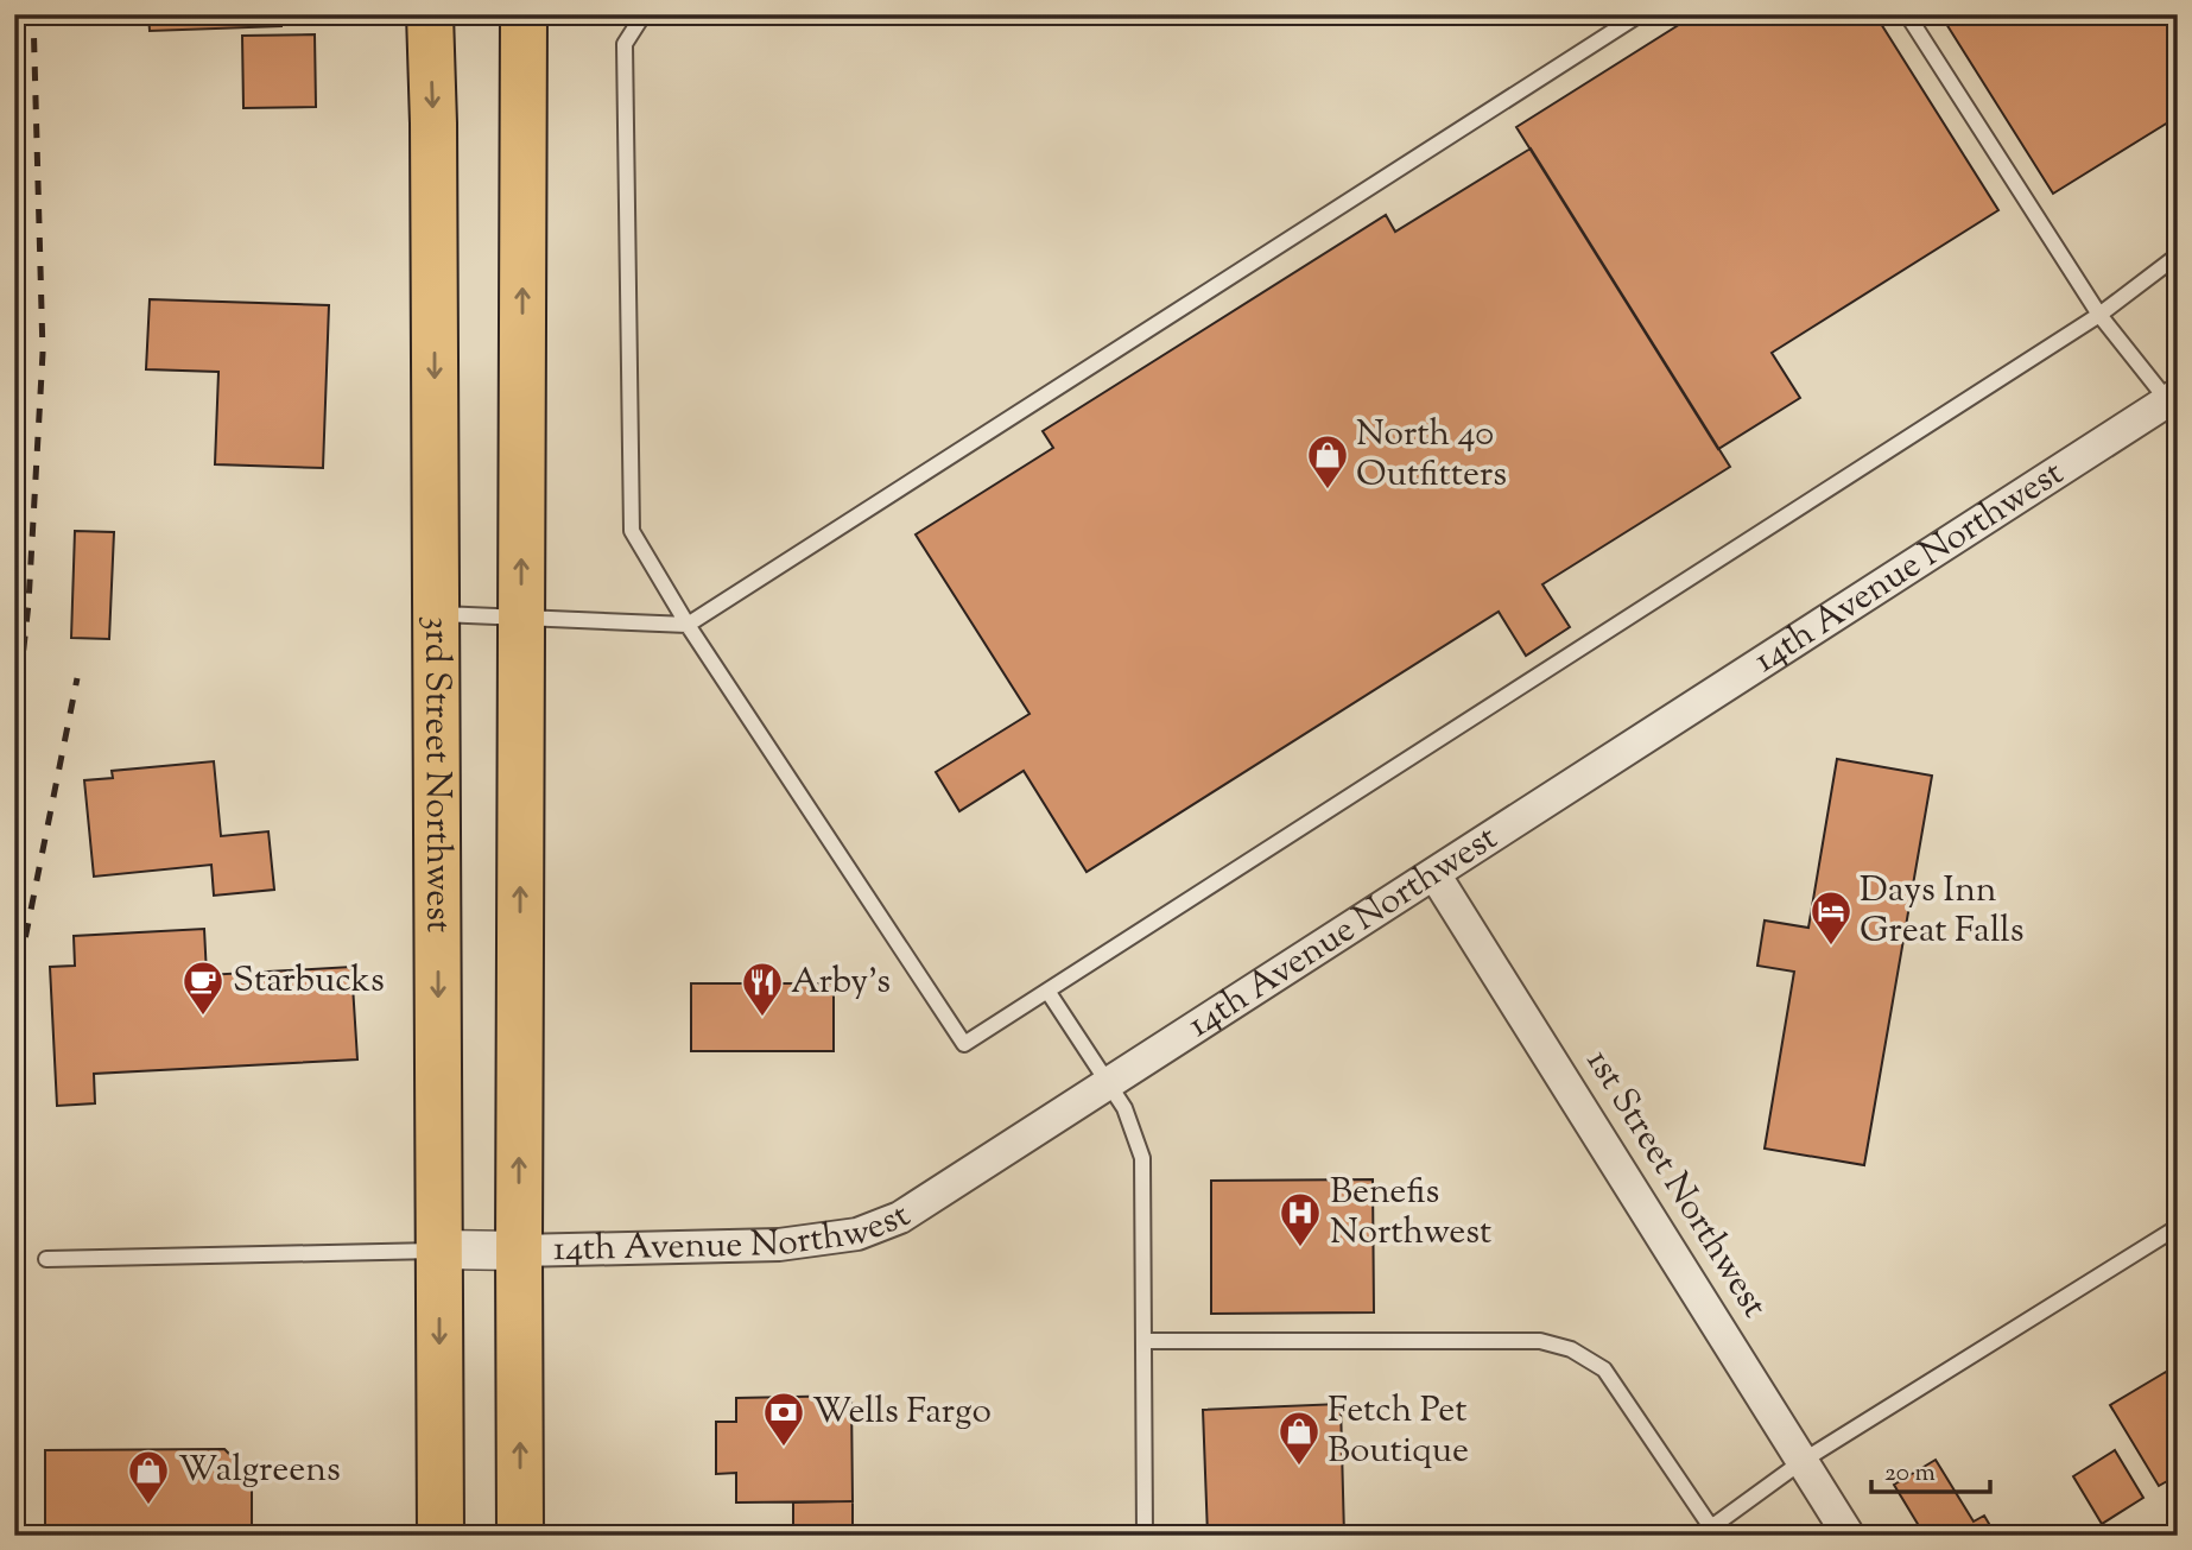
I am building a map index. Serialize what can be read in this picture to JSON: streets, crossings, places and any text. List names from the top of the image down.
{
  "streets": {
    "highway": ["3rd Street Northwest"],
    "street": ["14th Avenue Northwest", "1st Street Northwest"]
  },
  "crossings": [
    ["14th Avenue Northwest", "3rd Street Northwest"],
    ["14th Avenue Northwest", "1st Street Northwest"]
  ],
  "places": {
    "shop": ["North 40 Outfitters", "Fetch Pet Boutique", "Walgreens"],
    "hotel": ["Days Inn Great Falls"],
    "cafe": ["Starbucks"],
    "restaurant": ["Arby's"],
    "hospital": ["Benefis Northwest"],
    "bank": ["Wells Fargo"]
  },
  "scale_bar": "20 m"
}
